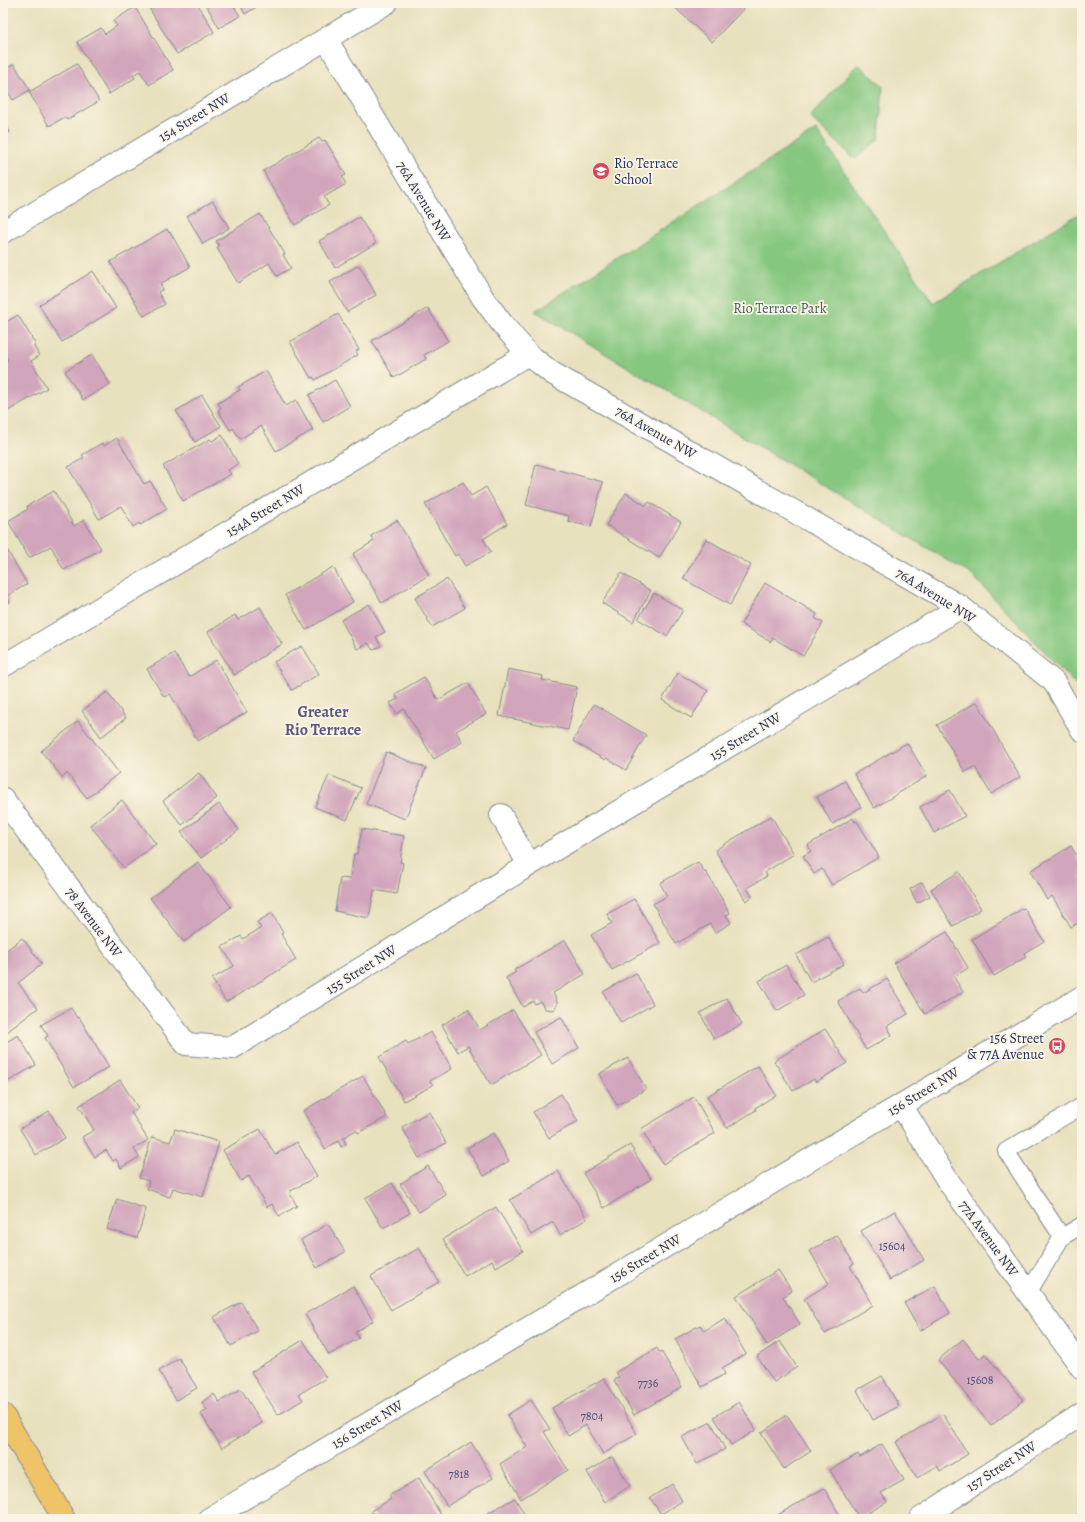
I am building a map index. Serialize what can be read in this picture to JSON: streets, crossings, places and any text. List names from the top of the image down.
{
  "streets": {
    "street": [
      "154 Street NW",
      "76A Avenue NW",
      "154A Street NW",
      "155 Street NW",
      "78 Avenue NW",
      "156 Street NW",
      "77A Avenue NW",
      "157 Street NW"
    ]
  },
  "crossings": [
    ["154 Street NW", "76A Avenue NW"],
    ["76A Avenue NW", "154A Street NW"],
    ["76A Avenue NW", "155 Street NW"],
    ["155 Street NW", "78 Avenue NW"],
    ["156 Street NW", "77A Avenue NW"]
  ],
  "districts": ["Greater Rio Terrace"],
  "parks": ["Rio Terrace Park"],
  "places": {
    "school or university": ["Rio Terrace School"],
    "bus stop": ["156 Street & 77A Avenue"]
  },
  "house_numbers": [
    "15604",
    "15608",
    "7736",
    "7804",
    "7818"
  ]
}
